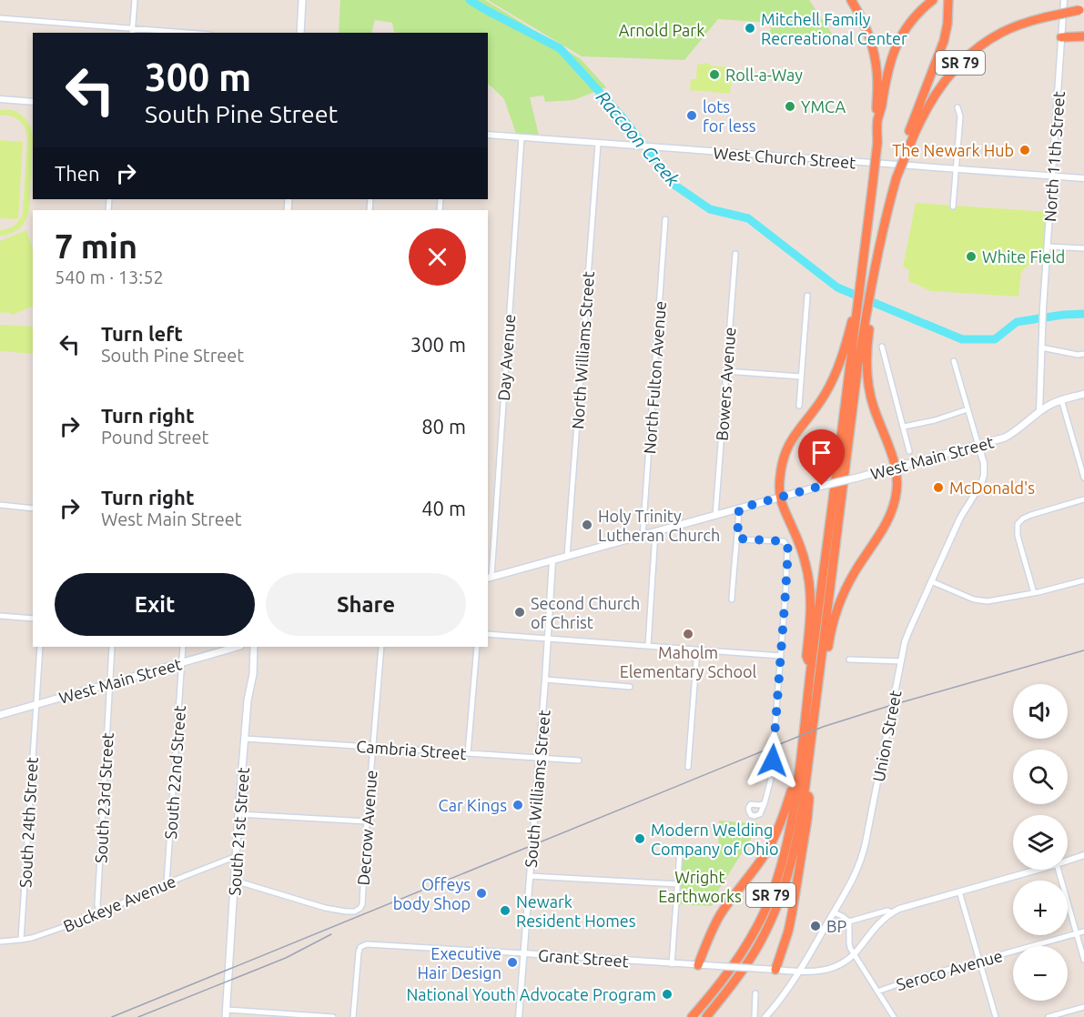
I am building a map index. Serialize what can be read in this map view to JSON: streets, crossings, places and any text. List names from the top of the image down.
{
  "streets": {
    "highway": ["SR 79"],
    "main road": ["West Main Street", "South 21st Street"],
    "street": [
      "North 11th Street",
      "West Church Street",
      "North Williams Street",
      "Day Avenue",
      "North Fulton Avenue",
      "Bowers Avenue",
      "Union Street",
      "Cambria Street",
      "South 22nd Street",
      "South Williams Street",
      "South 23rd Street",
      "South 24th Street",
      "Decrow Avenue",
      "Buckeye Avenue",
      "Grant Street",
      "Seroco Avenue"
    ]
  },
  "crossings": [
    ["North 11th Street", "West Church Street"],
    ["North 11th Street", "West Main Street"],
    ["West Church Street", "North Williams Street"],
    ["West Church Street", "Day Avenue"],
    ["North Williams Street", "West Main Street"],
    ["Day Avenue", "West Main Street"],
    ["North Fulton Avenue", "West Main Street"],
    ["Bowers Avenue", "West Main Street"],
    ["West Main Street", "Union Street"],
    ["West Main Street", "South 22nd Street"],
    ["West Main Street", "South Williams Street"],
    ["West Main Street", "South 23rd Street"],
    ["West Main Street", "South 24th Street"],
    ["Union Street", "Grant Street"],
    ["Cambria Street", "South Williams Street"],
    ["Cambria Street", "Decrow Avenue"],
    ["Cambria Street", "South 21st Street"],
    ["South 22nd Street", "Buckeye Avenue"],
    ["South Williams Street", "Grant Street"],
    ["South 23rd Street", "Buckeye Avenue"],
    ["South 24th Street", "Buckeye Avenue"],
    ["Decrow Avenue", "South 21st Street"],
    ["South 21st Street", "Buckeye Avenue"]
  ],
  "water": ["Raccoon Creek"],
  "parks": ["Arnold Park", "Wright Earthworks"],
  "places": [
    "Mitchell Family Recreational Center",
    "Roll-a-Way",
    "YMCA",
    "lots for less",
    "The Newark Hub",
    "White Field",
    "McDonald's",
    "Holy Trinity Lutheran Church",
    "Second Church of Christ",
    "Maholm Elementary School",
    "Car Kings",
    "Modern Welding Company of Ohio",
    "Offeys body Shop",
    "Newark Resident Homes",
    "BP",
    "Executive Hair Design",
    "National Youth Advocate Program"
  ],
  "page": {
    "turn": ["300 m", "South Pine Street"],
    "then": "Then",
    "heading": ["7 min", "540 m · 13:52"],
    "list": [
      {
        "name": "Turn left",
        "note": "South Pine Street",
        "value": "300 m"
      },
      {
        "name": "Turn right",
        "note": "Pound Street",
        "value": "80 m"
      },
      {
        "name": "Turn right",
        "note": "West Main Street",
        "value": "40 m"
      }
    ],
    "buttons": ["Exit", "Share"],
    "map_buttons": ["+", "−"]
  }
}
